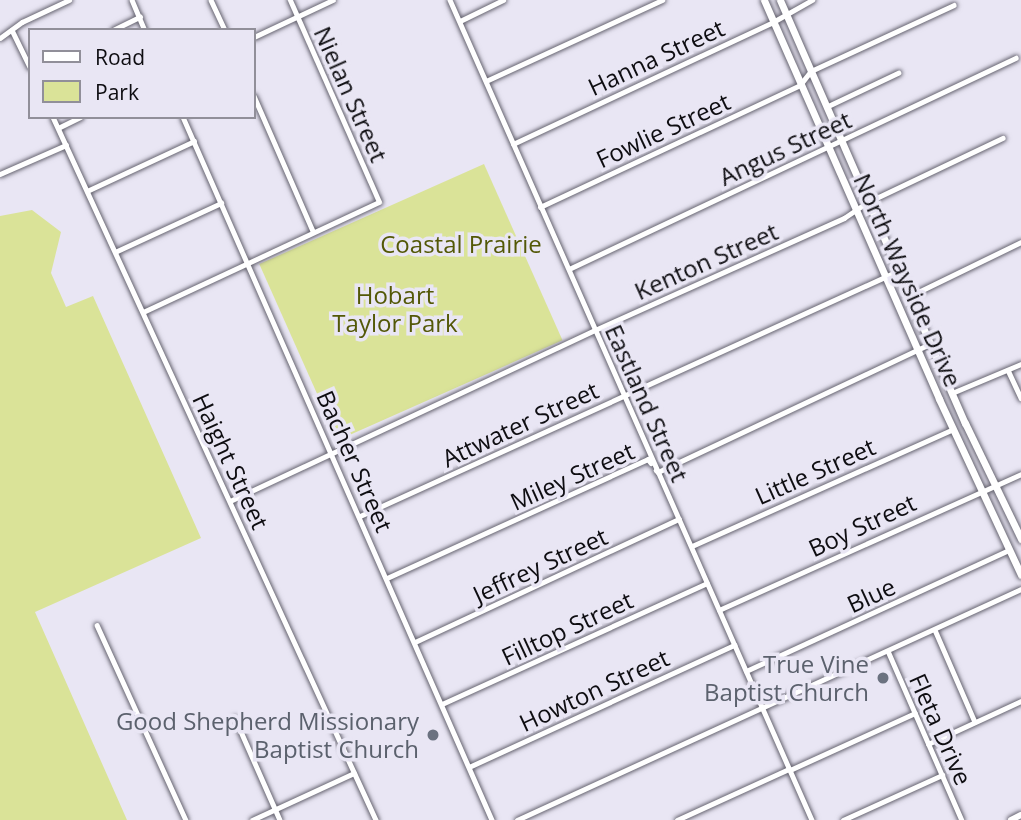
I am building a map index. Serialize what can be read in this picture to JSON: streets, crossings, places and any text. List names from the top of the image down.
{
  "streets": {
    "main road": ["North Wayside Drive"],
    "street": [
      "Hanna Street",
      "Nielan Street",
      "Fowlie Street",
      "Angus Street",
      "Kenton Street",
      "Eastland Street",
      "Attwater Street",
      "Haight Street",
      "Bacher Street",
      "Little Street",
      "Miley Street",
      "Boy Street",
      "Jeffrey Street",
      "Blue",
      "Filltop Street",
      "Howton Street",
      "Fleta Drive"
    ]
  },
  "crossings": [
    ["Hanna Street", "North Wayside Drive"],
    ["Hanna Street", "Eastland Street"],
    ["Fowlie Street", "North Wayside Drive"],
    ["Fowlie Street", "Eastland Street"],
    ["Angus Street", "North Wayside Drive"],
    ["Angus Street", "Eastland Street"],
    ["Kenton Street", "North Wayside Drive"],
    ["Kenton Street", "Eastland Street"],
    ["Kenton Street", "Haight Street"],
    ["Kenton Street", "Bacher Street"],
    ["North Wayside Drive", "Attwater Street"],
    ["North Wayside Drive", "Little Street"],
    ["North Wayside Drive", "Miley Street"],
    ["North Wayside Drive", "Boy Street"],
    ["North Wayside Drive", "Blue"],
    ["Eastland Street", "Attwater Street"],
    ["Eastland Street", "Little Street"],
    ["Eastland Street", "Miley Street"],
    ["Eastland Street", "Boy Street"],
    ["Eastland Street", "Jeffrey Street"],
    ["Eastland Street", "Blue"],
    ["Eastland Street", "Filltop Street"],
    ["Eastland Street", "Howton Street"],
    ["Attwater Street", "Bacher Street"],
    ["Bacher Street", "Miley Street"],
    ["Bacher Street", "Jeffrey Street"],
    ["Bacher Street", "Filltop Street"],
    ["Bacher Street", "Howton Street"]
  ],
  "parks": ["Coastal Prairie", "Hobart Taylor Park"],
  "places": ["True Vine Baptist Church", "Good Shepherd Missionary Baptist Church"],
  "legend": ["Road", "Park"]
}
